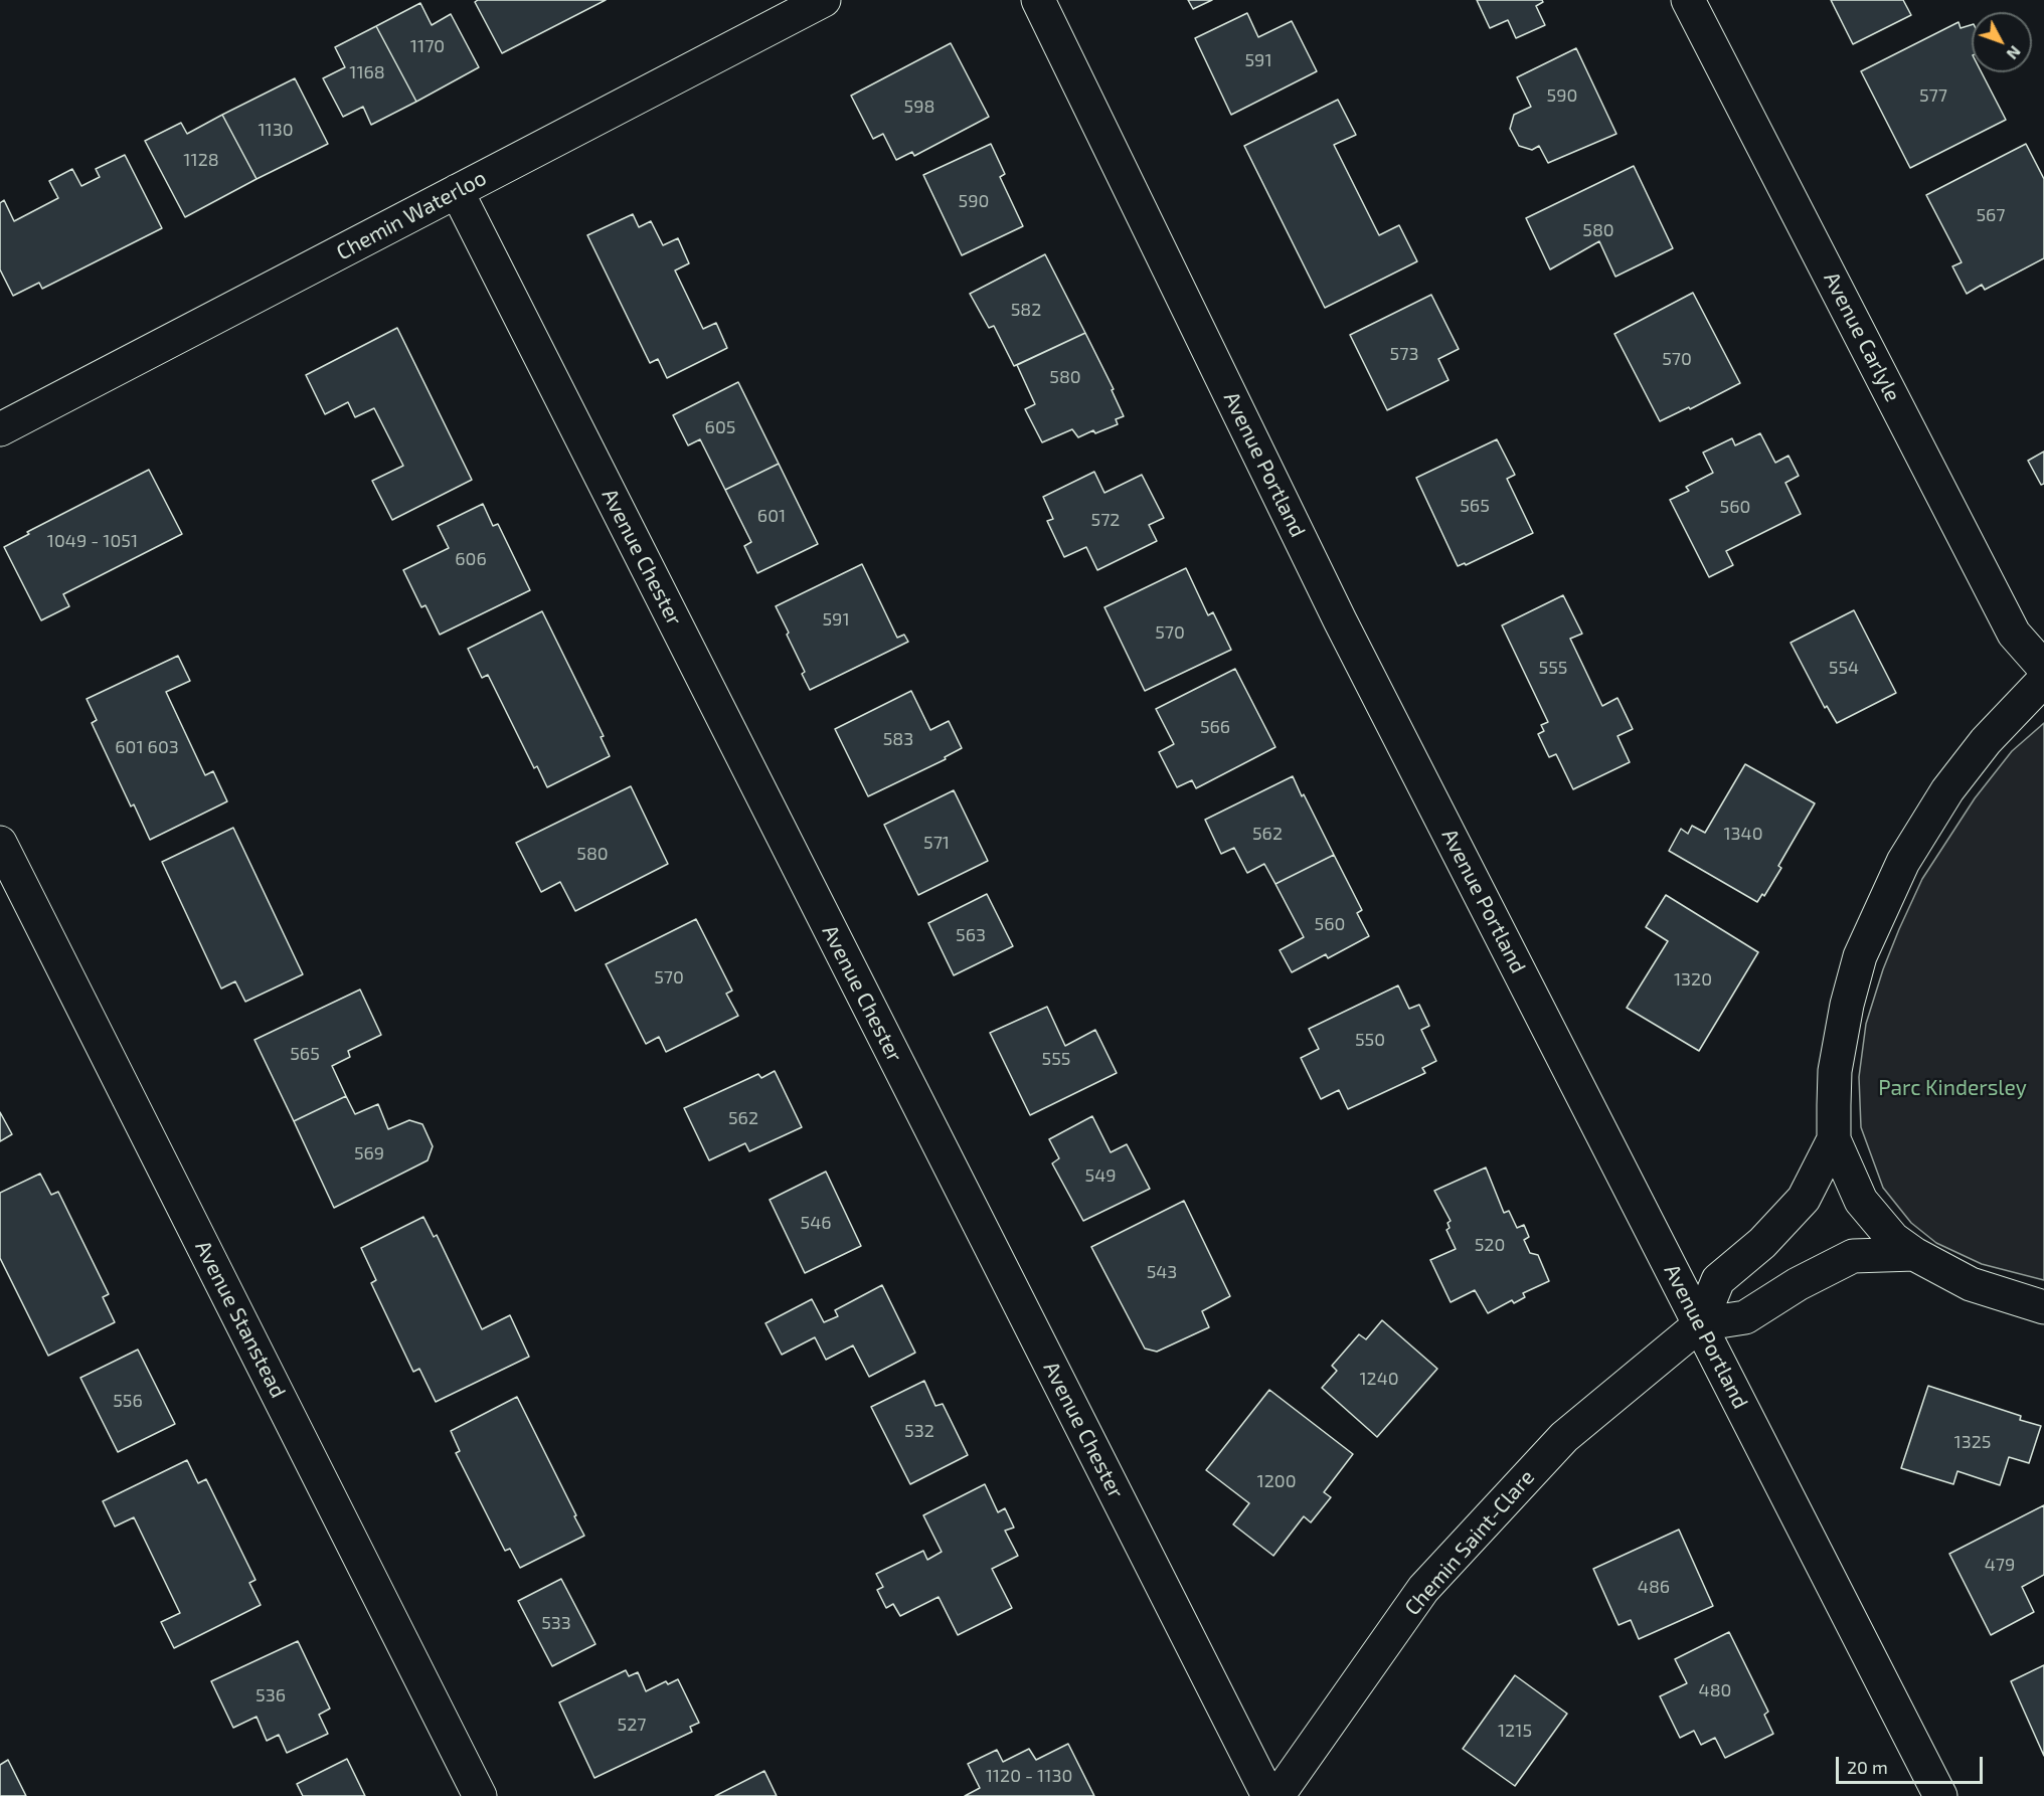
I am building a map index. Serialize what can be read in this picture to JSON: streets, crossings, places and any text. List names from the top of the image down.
{
  "streets": {
    "street": [
      "Chemin Waterloo",
      "Avenue Carlyle",
      "Avenue Portland",
      "Avenue Chester",
      "Avenue Stanstead",
      "Chemin Saint-Clare"
    ]
  },
  "crossings": [
    ["Chemin Waterloo", "Avenue Chester"],
    ["Avenue Portland", "Chemin Saint-Clare"]
  ],
  "parks": ["Parc Kindersley"],
  "house_numbers": [
    "1170",
    "591",
    "1168",
    "590",
    "577",
    "598",
    "1130",
    "1128",
    "590",
    "567",
    "580",
    "582",
    "573",
    "570",
    "580",
    "605",
    "565",
    "560",
    "601",
    "572",
    "1049 - 1051",
    "606",
    "591",
    "570",
    "555",
    "554",
    "566",
    "583",
    "601 603",
    "562",
    "1340",
    "571",
    "580",
    "560",
    "563",
    "570",
    "1320",
    "550",
    "565",
    "555",
    "562",
    "569",
    "549",
    "546",
    "520",
    "543",
    "1240",
    "556",
    "532",
    "1325",
    "1200",
    "479",
    "486",
    "533",
    "480",
    "536",
    "527",
    "1215",
    "1120 - 1130"
  ],
  "scale_bar": "20 m",
  "north": "bottom right"
}
